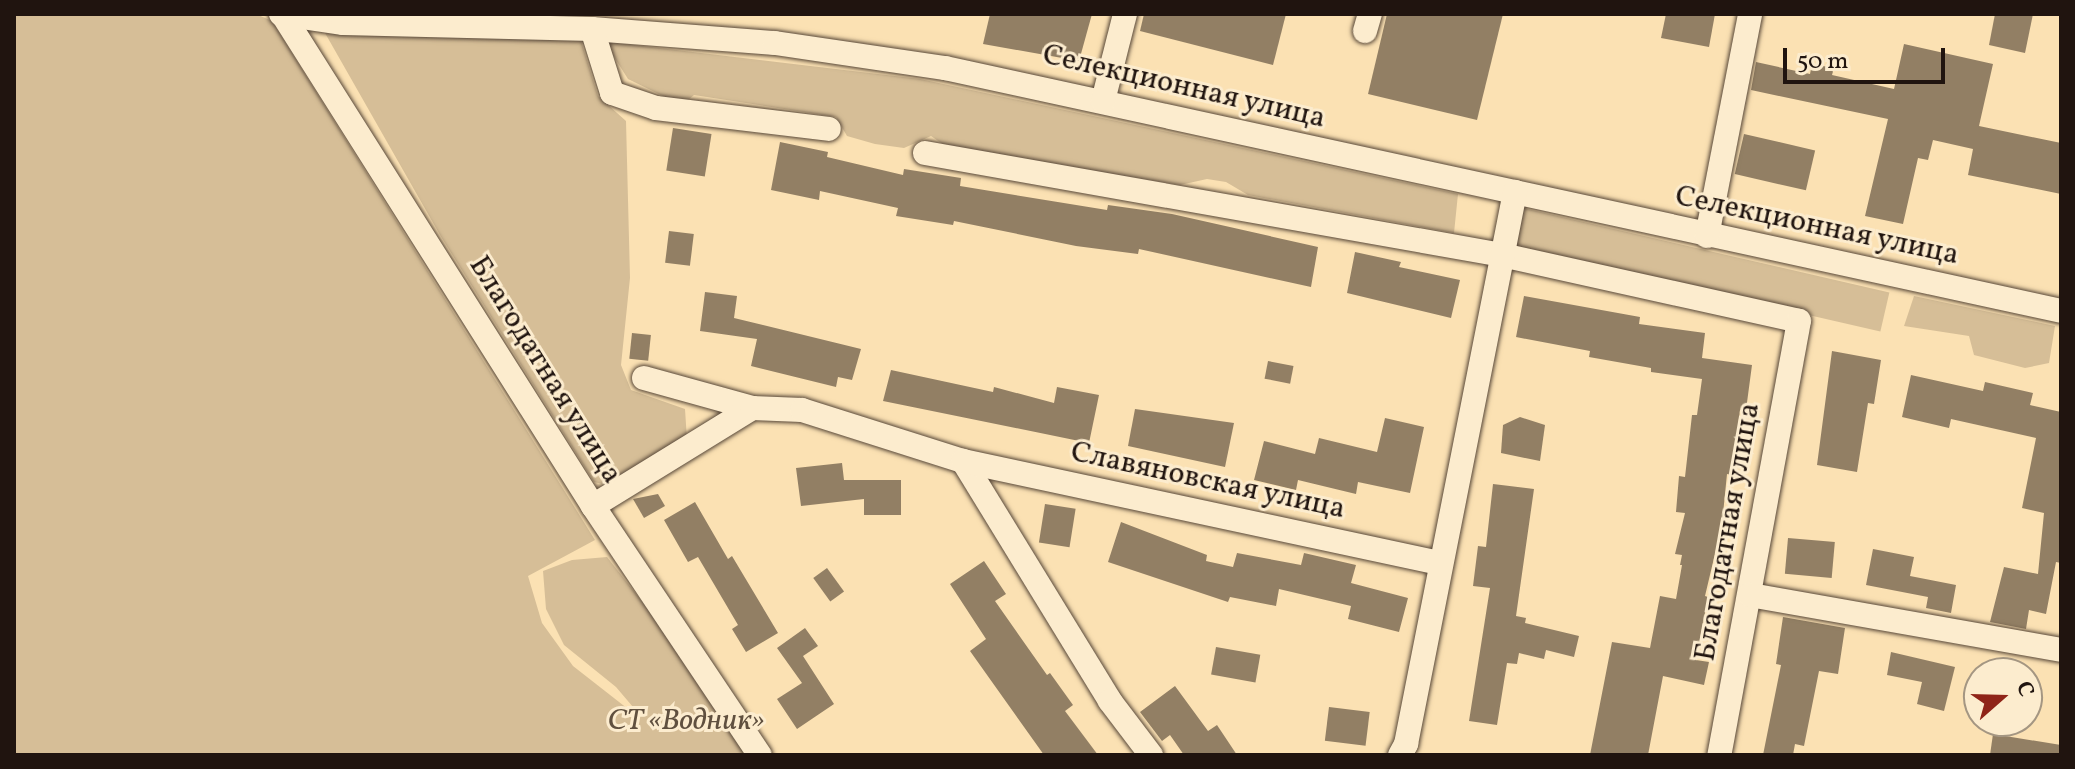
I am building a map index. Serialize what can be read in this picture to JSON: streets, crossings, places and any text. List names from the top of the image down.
{
  "streets": {
    "street": ["Селекционная улица", "Благодатная улица", "Славяновская улица"]
  },
  "crossings": [
    ["Селекционная улица", "Благодатная улица"]
  ],
  "parks": ["СТ «Водник»"],
  "scale_bar": "50 m",
  "north": "right"
}
